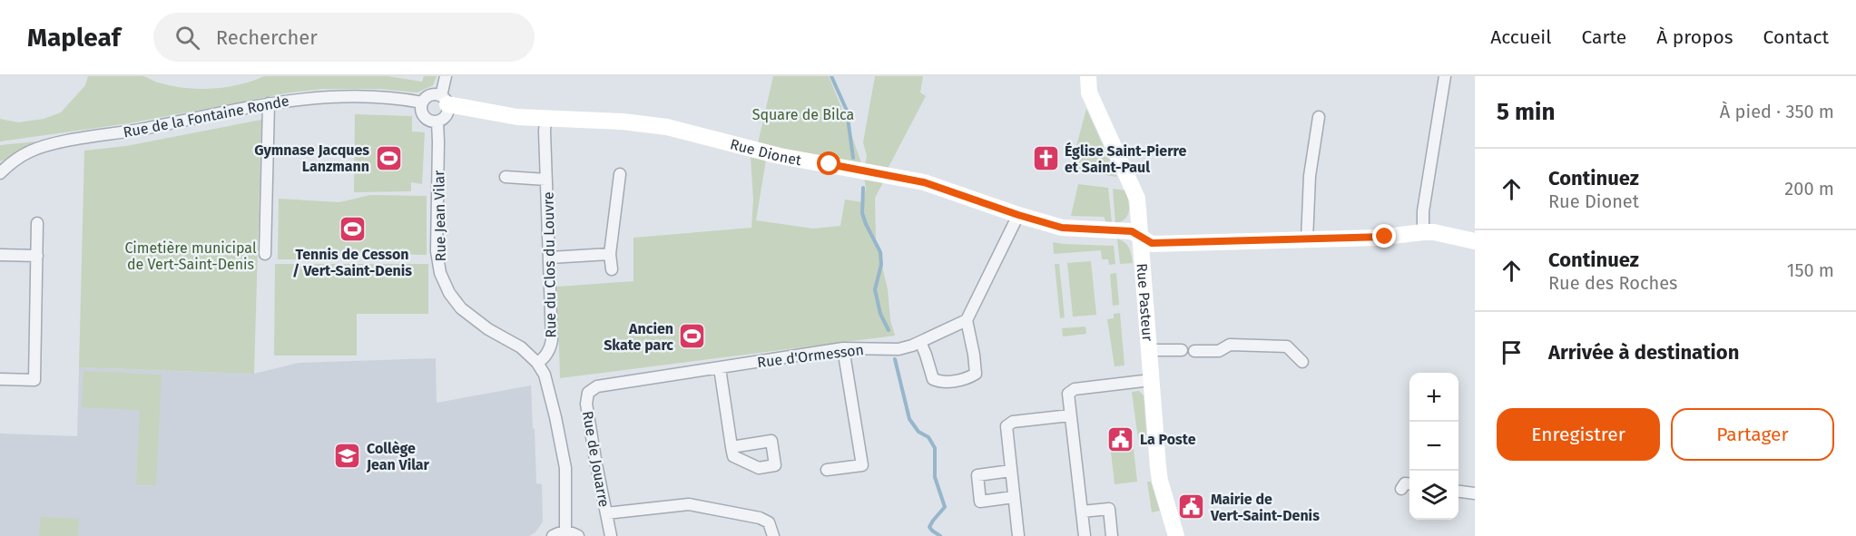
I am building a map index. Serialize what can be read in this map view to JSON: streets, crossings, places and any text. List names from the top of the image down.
{
  "streets": {
    "street": [
      "Rue de la Fontaine Ronde",
      "Rue Dionet",
      "Rue Jean Vilar",
      "Rue du Clos du Louvre",
      "Rue Pasteur",
      "Rue d'Ormesson",
      "Rue de Jouarre"
    ]
  },
  "crossings": [
    ["Rue de la Fontaine Ronde", "Rue Dionet"],
    ["Rue de la Fontaine Ronde", "Rue Jean Vilar"],
    ["Rue Dionet", "Rue Jean Vilar"],
    ["Rue Dionet", "Rue du Clos du Louvre"],
    ["Rue Dionet", "Rue Pasteur"],
    ["Rue Jean Vilar", "Rue du Clos du Louvre"],
    ["Rue d'Ormesson", "Rue de Jouarre"]
  ],
  "parks": ["Square de Bilca", "Cimetière municipal de Vert-Saint-Denis"],
  "places": {
    "sports": ["Gymnase Jacques Lanzmann", "Tennis de Cesson / Vert-Saint-Denis", "Ancien Skate parc"],
    "church": ["Église Saint-Pierre et Saint-Paul"],
    "public building": ["La Poste", "Mairie de Vert-Saint-Denis"],
    "school or university": ["Collège Jean Vilar"]
  },
  "page": {
    "header": "Mapleaf",
    "search": "Rechercher",
    "nav": [
      "Accueil",
      "Carte",
      "À propos",
      "Contact"
    ],
    "heading": ["5 min", "À pied · 350 m"],
    "list": [
      ["Continuez", "Rue Dionet", "200 m"],
      ["Continuez", "Rue des Roches", "150 m"],
      "Arrivée à destination"
    ],
    "map_buttons": ["+", "−"],
    "buttons": ["Enregistrer", "Partager"]
  }
}
